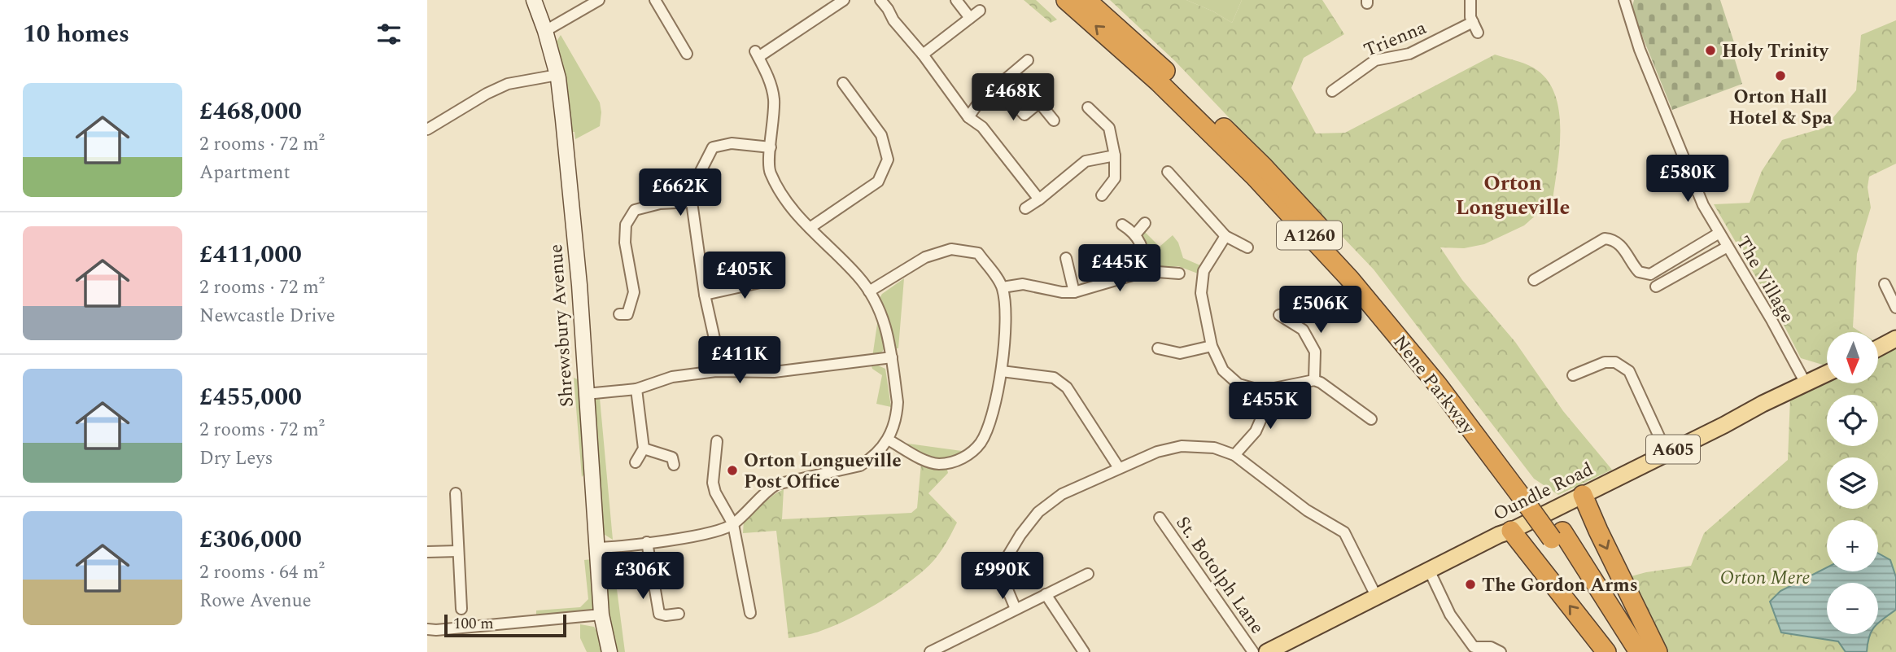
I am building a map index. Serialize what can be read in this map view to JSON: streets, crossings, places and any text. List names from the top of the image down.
{
  "streets": {
    "highway": ["A1260", "Nene Parkway"],
    "main road": ["A605", "Oundle Road"],
    "street": [
      "Trienna",
      "The Village",
      "Shrewsbury Avenue",
      "St. Botolph Lane"
    ]
  },
  "crossings": [
    ["The Village", "Oundle Road"]
  ],
  "districts": ["Orton Longueville"],
  "parks": ["Orton Mere"],
  "places": [
    "Holy Trinity",
    "Orton Hall Hotel & Spa",
    "Orton Longueville Post Office",
    "The Gordon Arms"
  ],
  "scale_bar": "100 m",
  "north": "bottom",
  "page": {
    "heading": "10 homes",
    "list": [
      {
        "name": "£468,000",
        "note": "2 rooms · 72 m² · Apartment"
      },
      {
        "name": "£411,000",
        "note": "2 rooms · 72 m² · Newcastle Drive"
      },
      {
        "name": "£455,000",
        "note": "2 rooms · 72 m² · Dry Leys"
      },
      {
        "name": "£306,000",
        "note": "2 rooms · 64 m² · Rowe Avenue"
      }
    ],
    "price": [
      "£468K",
      "£580K",
      "£662K",
      "£445K",
      "£405K",
      "£506K",
      "£411K",
      "£455K",
      "£306K",
      "£990K"
    ],
    "map_buttons": ["+", "−"],
    "scale": "100 m"
  }
}
